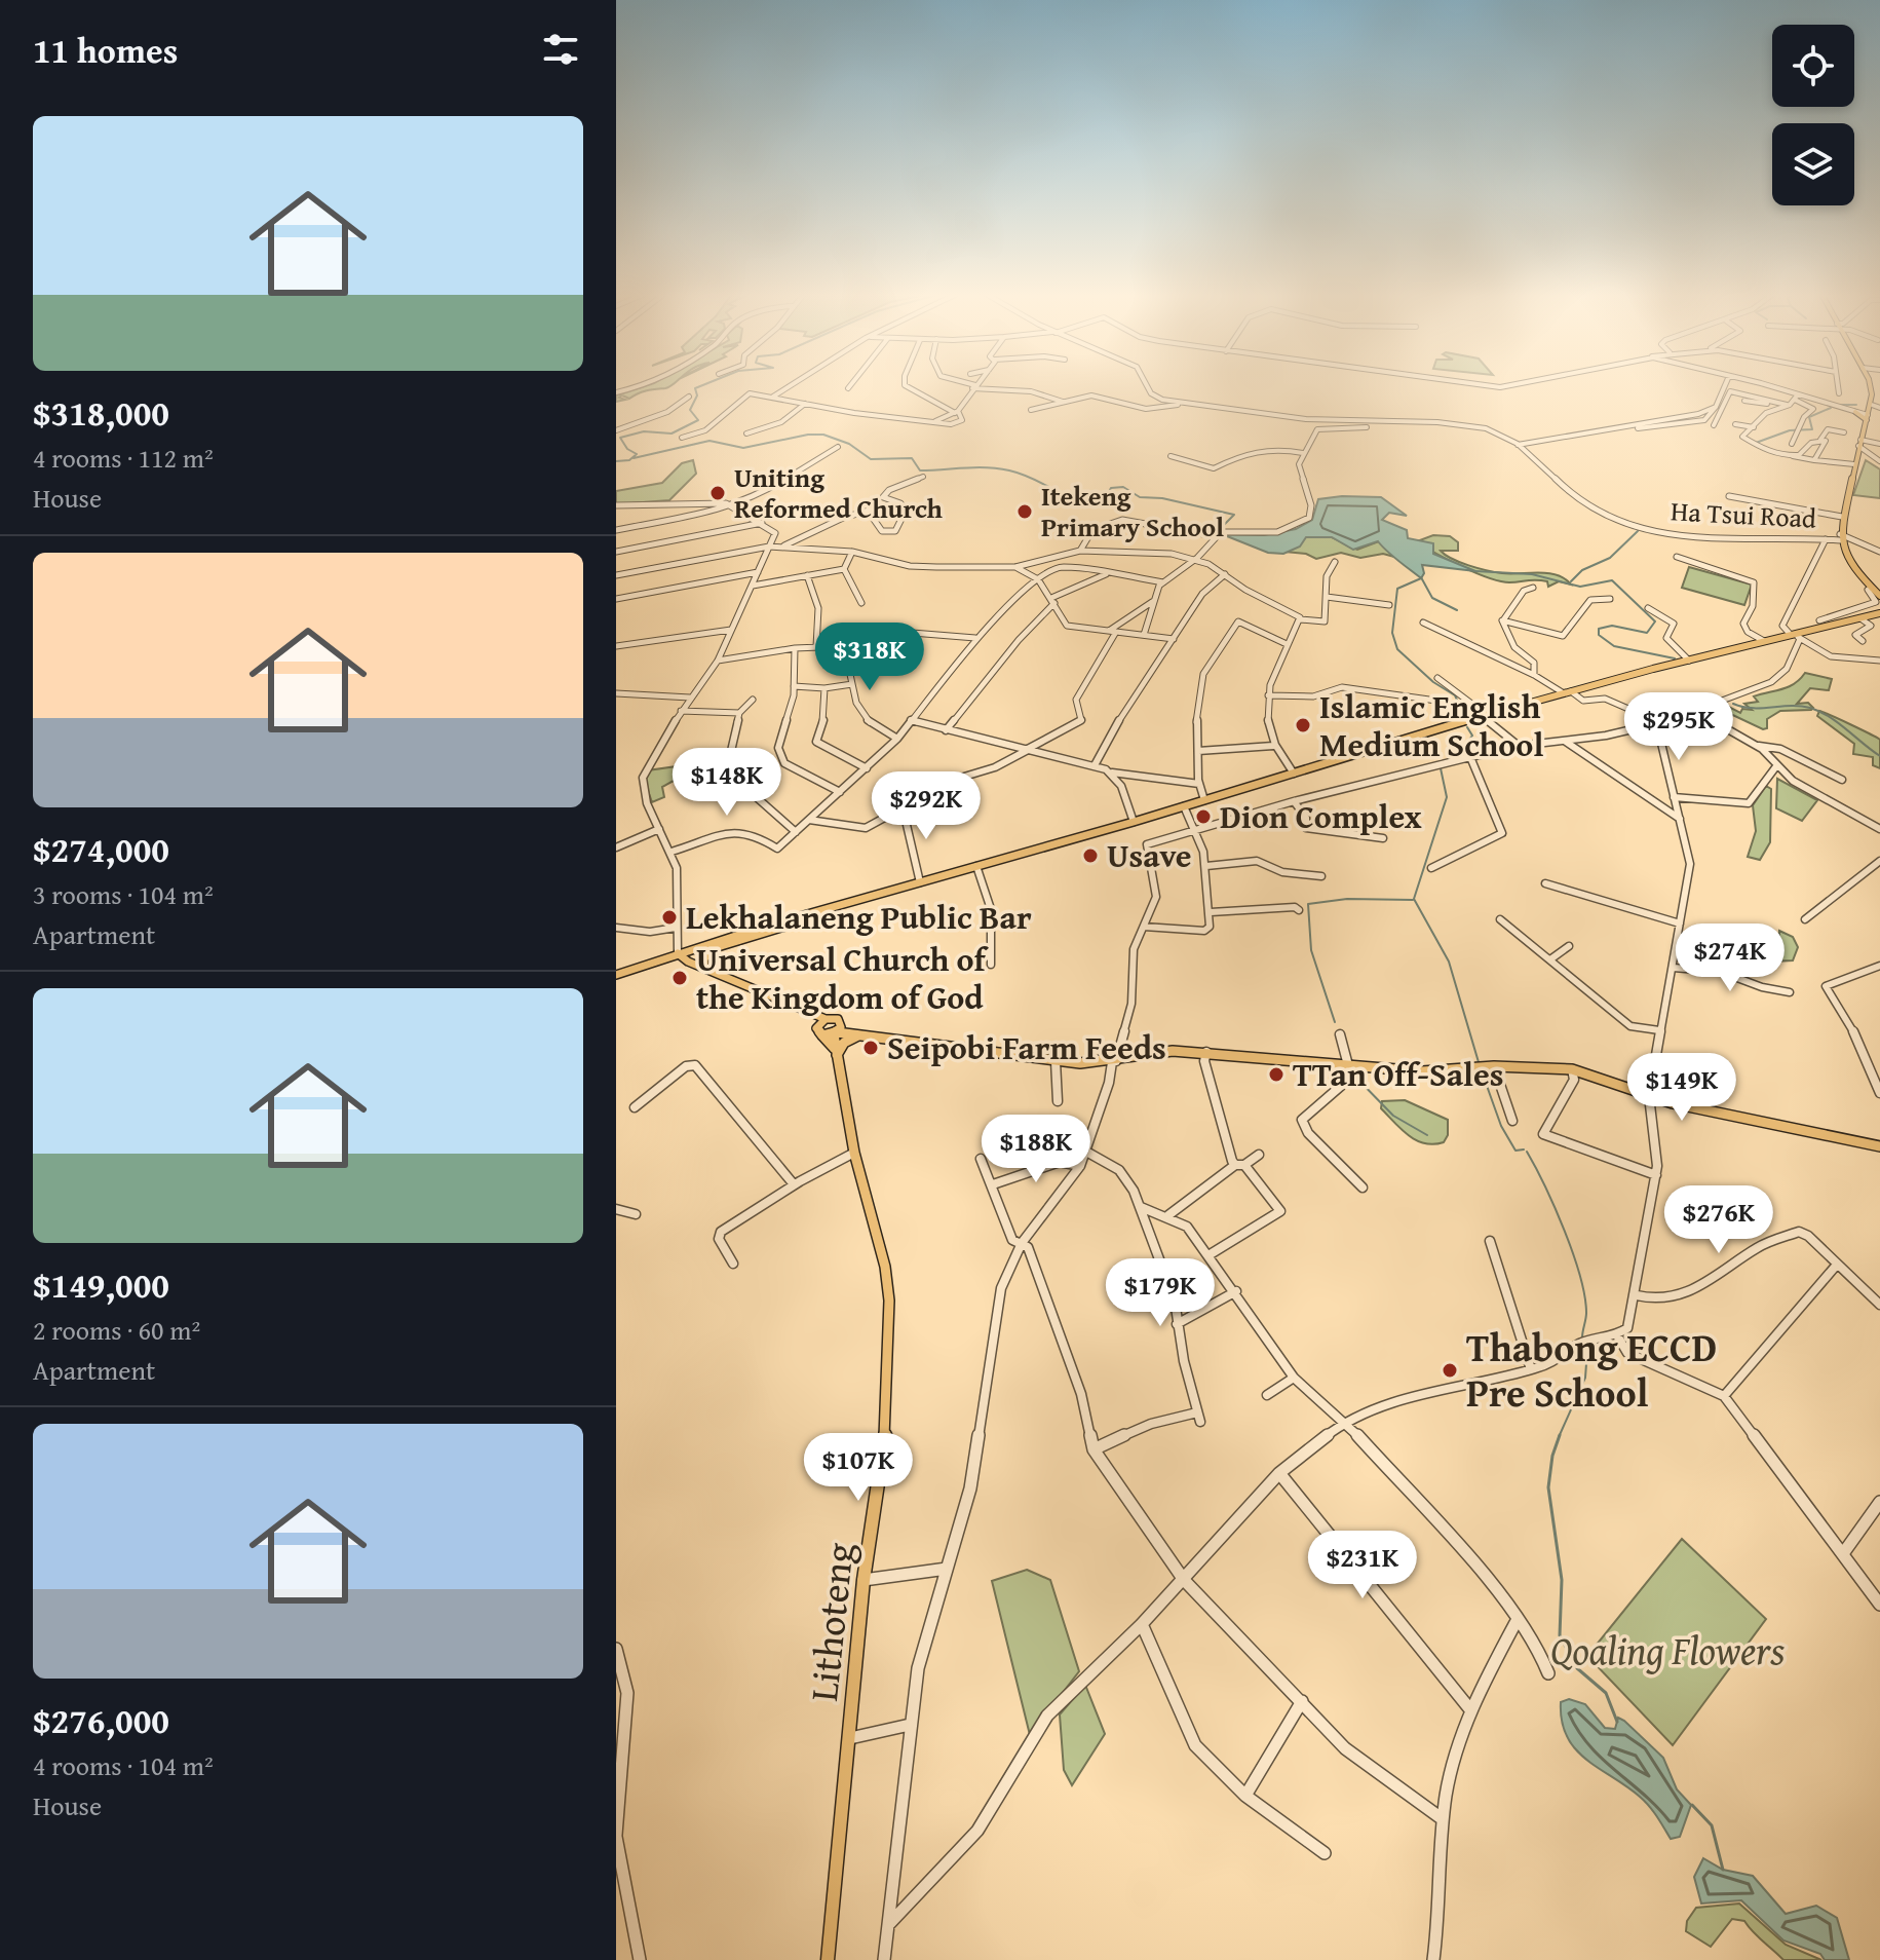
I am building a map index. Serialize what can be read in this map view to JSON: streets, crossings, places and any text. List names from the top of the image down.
{
  "streets": {
    "main road": ["Lithoteng"],
    "street": ["Ha Tsui Road"]
  },
  "parks": ["Qoaling Flowers"],
  "places": [
    "Uniting Reformed Church",
    "Itekeng Primary School",
    "Islamic English Medium School",
    "Dion Complex",
    "Usave",
    "Lekhalaneng Public Bar",
    "Universal Church of the Kingdom of God",
    "Seipobi Farm Feeds",
    "TTan Off-Sales",
    "Thabong ECCD Pre School"
  ],
  "page": {
    "heading": "11 homes",
    "list": [
      {
        "name": "$318,000",
        "note": "4 rooms · 112 m² · House"
      },
      {
        "name": "$274,000",
        "note": "3 rooms · 104 m² · Apartment"
      },
      {
        "name": "$149,000",
        "note": "2 rooms · 60 m² · Apartment"
      },
      {
        "name": "$276,000",
        "note": "4 rooms · 104 m² · House"
      }
    ],
    "price": [
      "$318K",
      "$295K",
      "$148K",
      "$292K",
      "$274K",
      "$149K",
      "$188K",
      "$276K",
      "$179K",
      "$107K",
      "$231K"
    ]
  }
}
